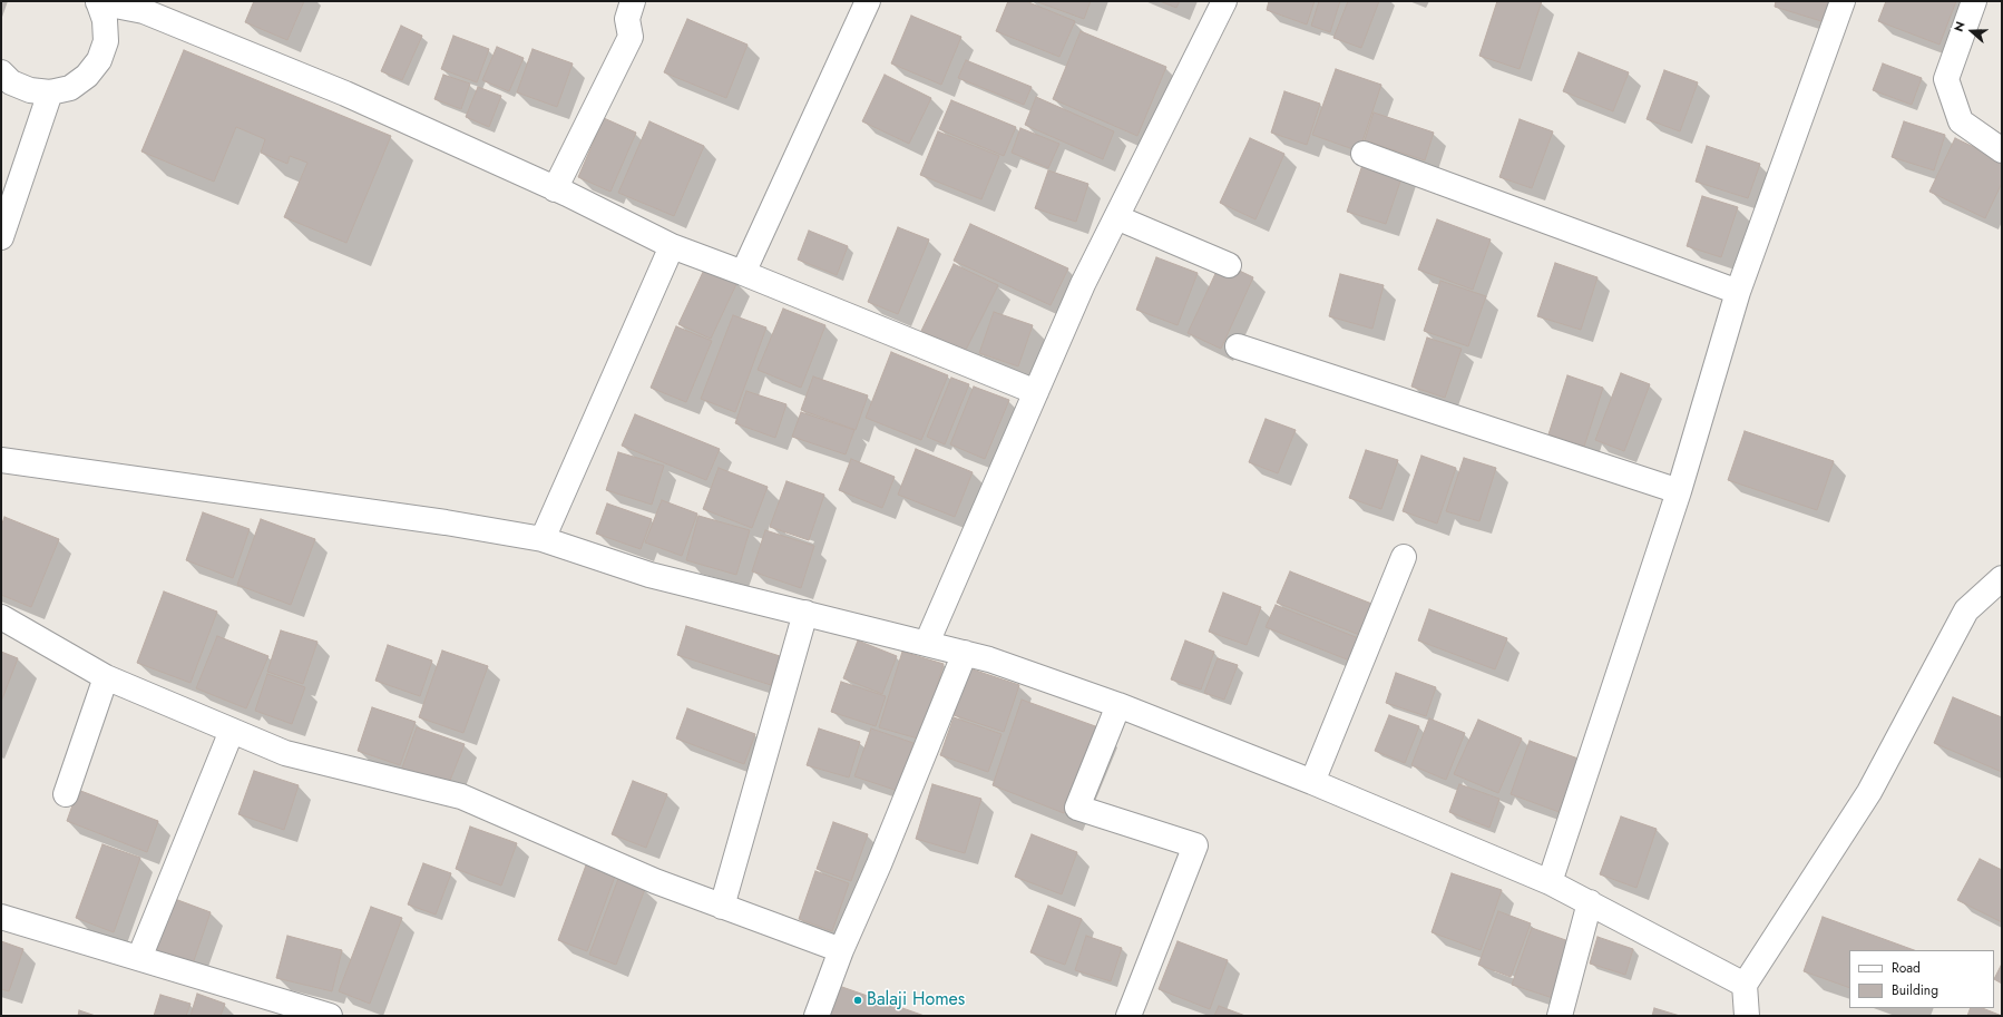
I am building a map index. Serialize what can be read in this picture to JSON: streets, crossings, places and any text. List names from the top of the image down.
{
  "places": ["Balaji Homes"],
  "legend": ["Road", "Building"],
  "north": "left"
}
